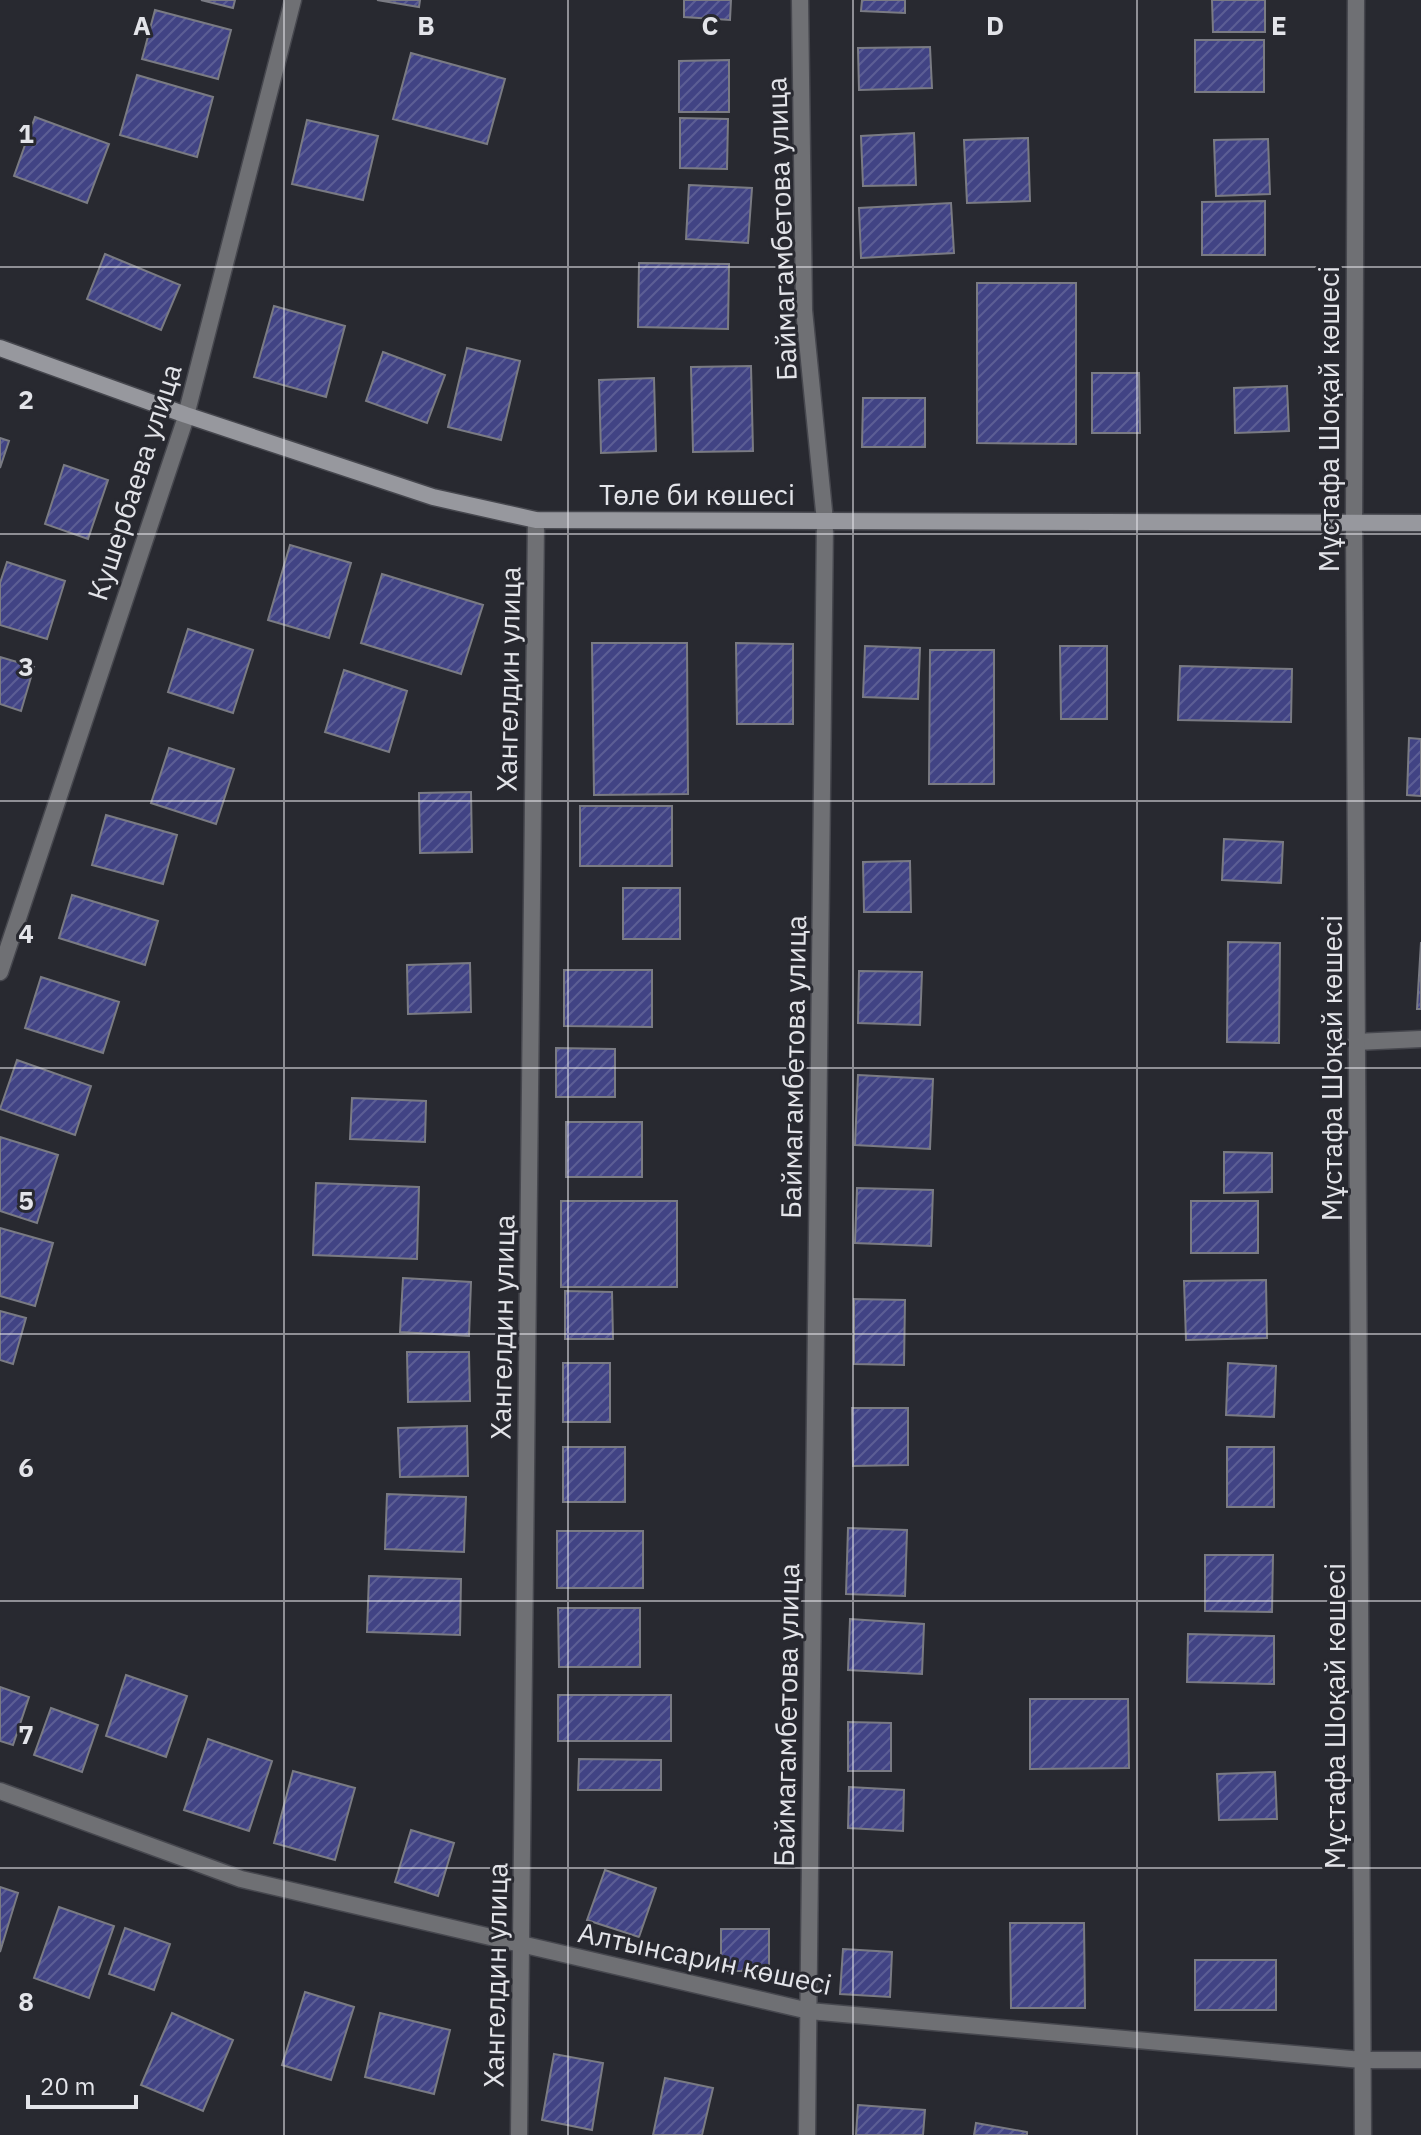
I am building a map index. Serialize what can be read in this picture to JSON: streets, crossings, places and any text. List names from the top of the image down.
{
  "streets": {
    "street": [
      "Баймагамбетова улица",
      "Мұстафа Шоқай көшесі",
      "Кушербаева улица",
      "Төле би көшесі",
      "Хангелдин улица",
      "Алтынсарин көшесі"
    ]
  },
  "crossings": [
    ["Баймагамбетова улица", "Төле би көшесі"],
    ["Баймагамбетова улица", "Алтынсарин көшесі"],
    ["Мұстафа Шоқай көшесі", "Төле би көшесі"],
    ["Мұстафа Шоқай көшесі", "Алтынсарин көшесі"],
    ["Кушербаева улица", "Төле би көшесі"],
    ["Төле би көшесі", "Хангелдин улица"],
    ["Хангелдин улица", "Алтынсарин көшесі"]
  ],
  "scale_bar": "20 m",
  "grid": {
    "columns": [
      "A",
      "B",
      "C",
      "D",
      "E"
    ],
    "rows": [
      "1",
      "2",
      "3",
      "4",
      "5",
      "6",
      "7",
      "8"
    ]
  }
}
